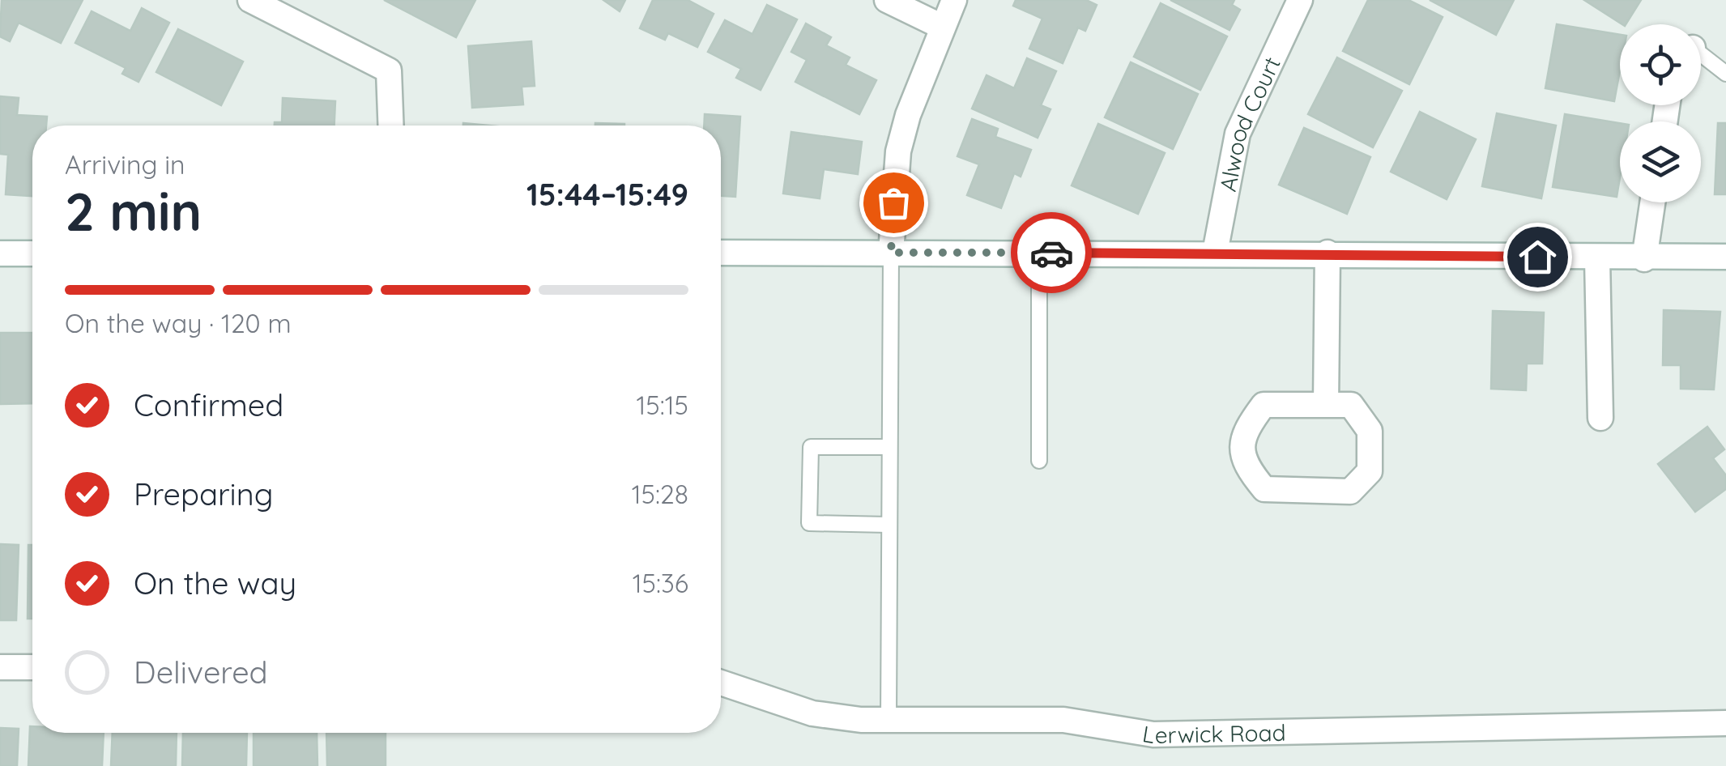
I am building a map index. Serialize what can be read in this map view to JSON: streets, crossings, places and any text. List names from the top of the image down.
{
  "streets": {
    "street": ["Alwood Court", "Lerwick Road"]
  },
  "page": {
    "heading": ["2 min", "Arriving in", "15:44–15:49"],
    "bar": "On the way · 120 m",
    "list": [
      ["Confirmed", "15:15"],
      ["Preparing", "15:28"],
      ["On the way", "15:36"],
      "Delivered"
    ]
  }
}
